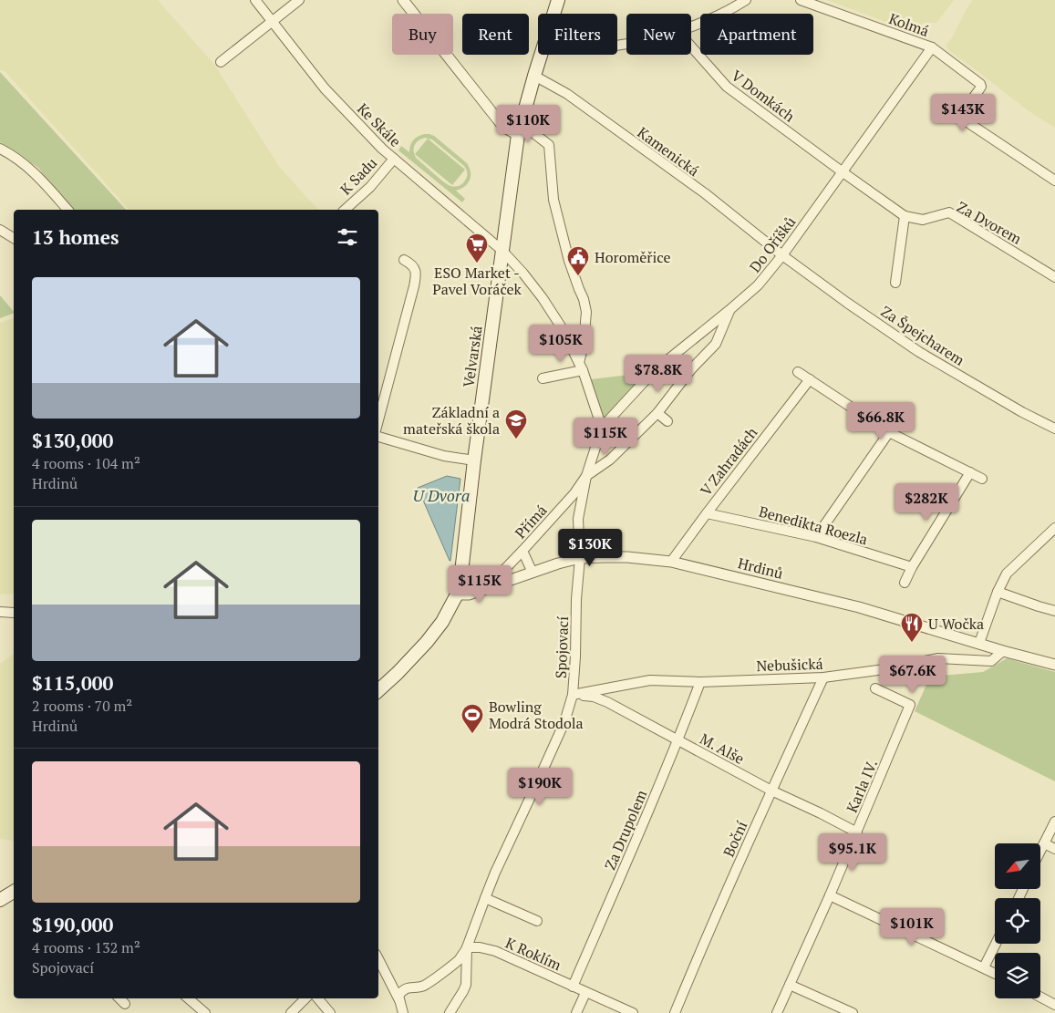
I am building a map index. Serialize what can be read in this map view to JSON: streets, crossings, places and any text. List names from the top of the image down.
{
  "streets": {
    "main road": ["Velvarská"],
    "street": [
      "Kolmá",
      "V Domkách",
      "Ke Skále",
      "Kamenická",
      "K Sadu",
      "Za Dvorem",
      "Do Oříšků",
      "Za Špejcharem",
      "V Zahradách",
      "Přímá",
      "Benedikta Roezla",
      "Hrdinů",
      "Spojovací",
      "Nebušická",
      "M. Alše",
      "Karla IV.",
      "Za Drupolem",
      "Boční",
      "K Roklím"
    ]
  },
  "crossings": [
    ["Kolmá", "Do Oříšků"],
    ["V Domkách", "Za Dvorem"],
    ["V Domkách", "Do Oříšků"],
    ["Ke Skále", "K Sadu"],
    ["Ke Skále", "Do Oříšků"],
    ["Ke Skále", "Velvarská"],
    ["Kamenická", "Do Oříšků"],
    ["Kamenická", "Za Špejcharem"],
    ["Kamenická", "Velvarská"],
    ["Za Dvorem", "Do Oříšků"],
    ["Do Oříšků", "Za Špejcharem"],
    ["Velvarská", "Hrdinů"],
    ["V Zahradách", "Benedikta Roezla"],
    ["V Zahradách", "Hrdinů"],
    ["Přímá", "Hrdinů"],
    ["Přímá", "Spojovací"],
    ["Hrdinů", "Spojovací"],
    ["Hrdinů", "Nebušická"],
    ["Spojovací", "Nebušická"],
    ["Spojovací", "M. Alše"],
    ["Spojovací", "K Roklím"],
    ["Nebušická", "M. Alše"],
    ["Nebušická", "Za Drupolem"],
    ["Nebušická", "Boční"],
    ["M. Alše", "Karla IV."],
    ["M. Alše", "Za Drupolem"],
    ["M. Alše", "Boční"],
    ["Za Drupolem", "K Roklím"]
  ],
  "water": ["U Dvora"],
  "places": {
    "supermarket": ["ESO Market - Pavel Voráček"],
    "public building": ["Horoměřice"],
    "school or university": ["Základní a mateřská škola"],
    "restaurant": ["U Wočka"],
    "sports": ["Bowling Modrá Stodola"]
  },
  "north": "bottom left",
  "page": {
    "chip": [
      "Buy",
      "Rent",
      "Filters",
      "New",
      "Apartment"
    ],
    "price": [
      "$143K",
      "$110K",
      "$105K",
      "$78.8K",
      "$66.8K",
      "$115K",
      "$282K",
      "$130K",
      "$115K",
      "$67.6K",
      "$190K",
      "$95.1K",
      "$101K"
    ],
    "heading": "13 homes",
    "list": [
      {
        "name": "$130,000",
        "note": "4 rooms · 104 m² · Hrdinů"
      },
      {
        "name": "$115,000",
        "note": "2 rooms · 70 m² · Hrdinů"
      },
      {
        "name": "$190,000",
        "note": "4 rooms · 132 m² · Spojovací"
      }
    ]
  }
}
